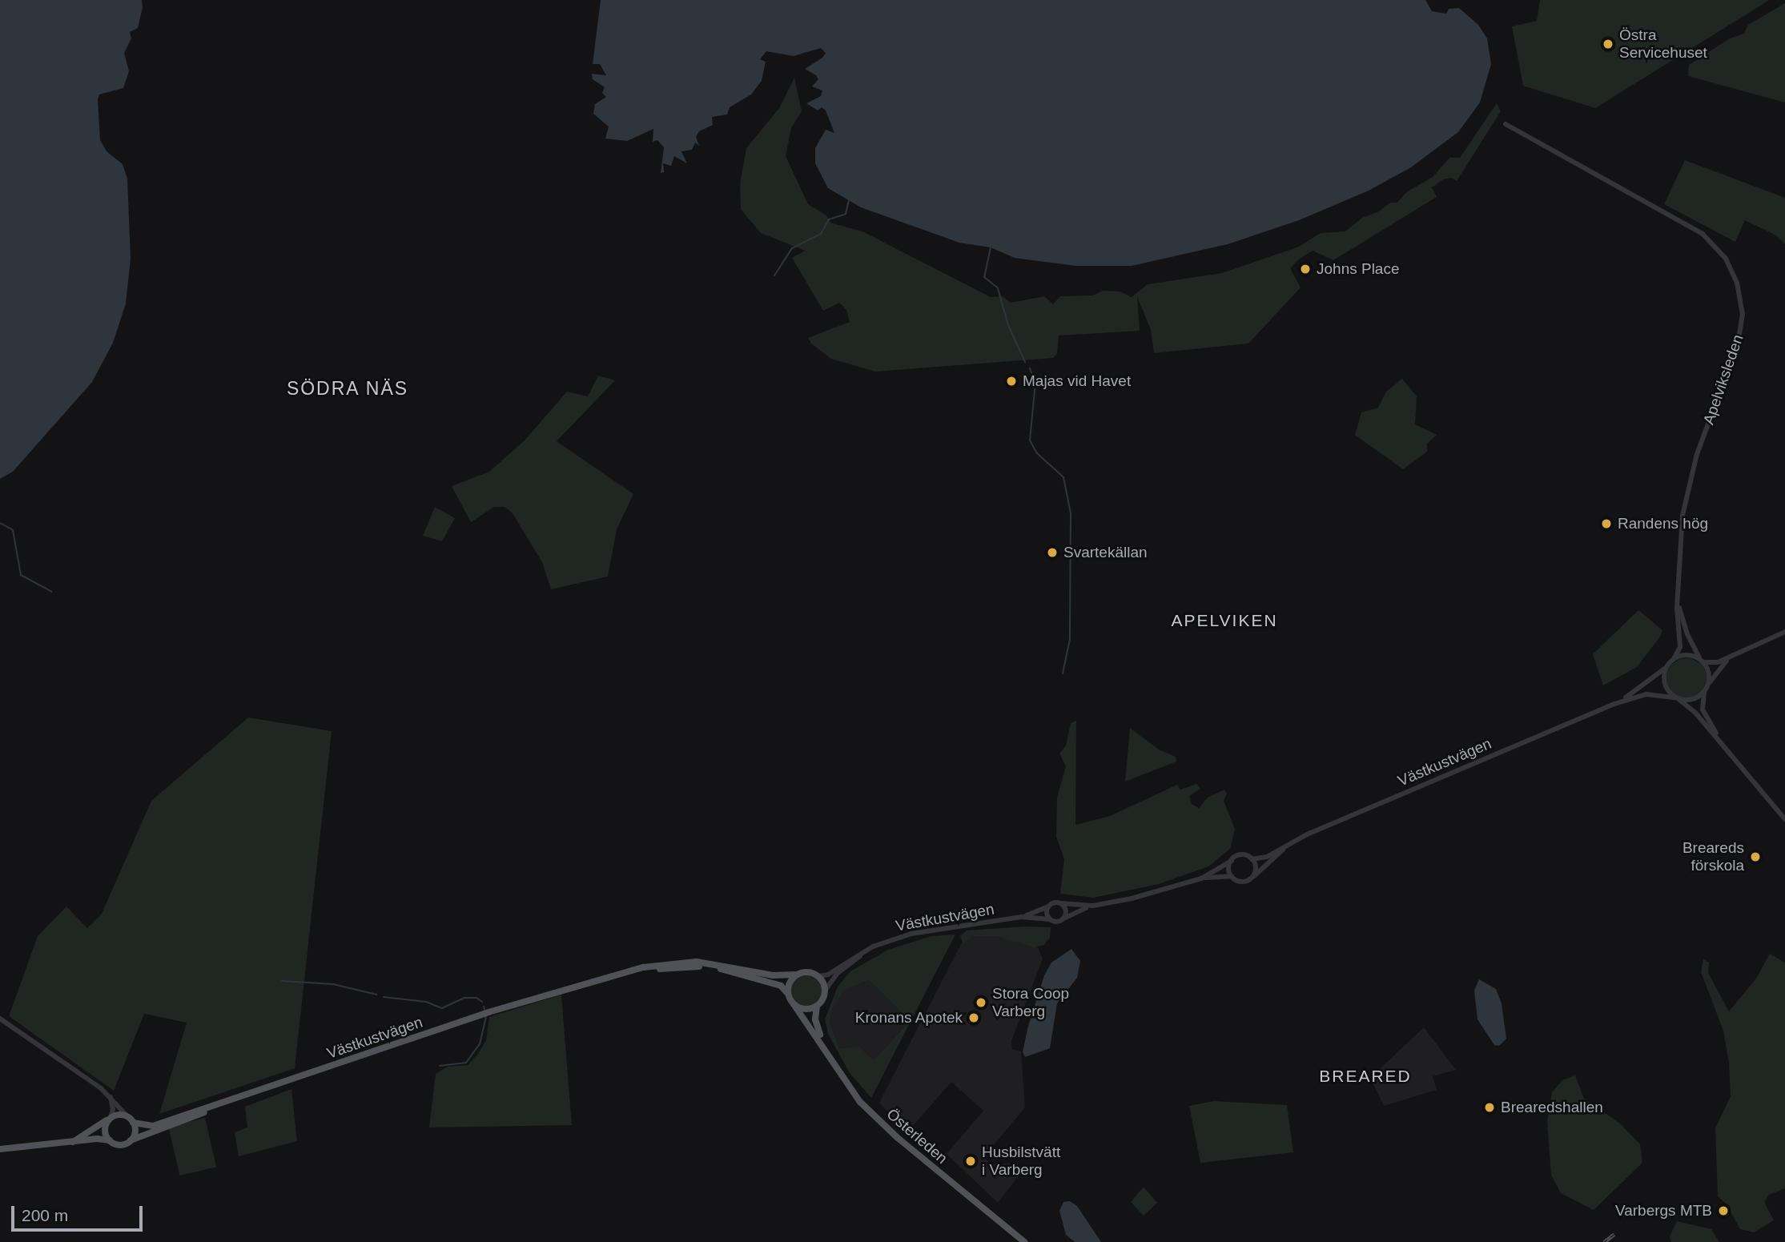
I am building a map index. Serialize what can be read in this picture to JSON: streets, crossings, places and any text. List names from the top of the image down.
{
  "streets": {
    "main road": ["Västkustvägen", "Österleden"],
    "street": ["Apelviksleden"]
  },
  "crossings": [
    ["Apelviksleden", "Västkustvägen"],
    ["Västkustvägen", "Österleden"]
  ],
  "districts": ["SÖDRA NÄS", "APELVIKEN", "BREARED"],
  "places": [
    "Östra Servicehuset",
    "Johns Place",
    "Majas vid Havet",
    "Randens hög",
    "Svartekällan",
    "Breareds förskola",
    "Stora Coop Varberg",
    "Kronans Apotek",
    "Brearedshallen",
    "Husbilstvätt i Varberg",
    "Varbergs MTB"
  ],
  "scale_bar": "200 m"
}
